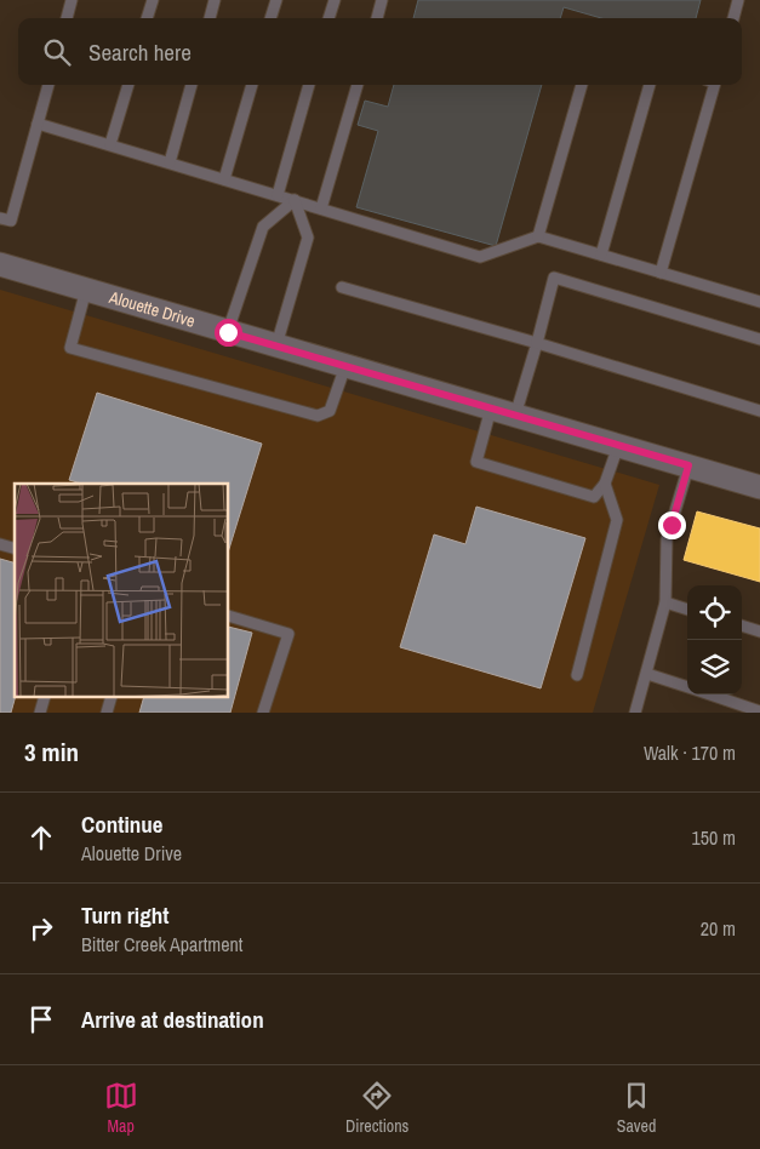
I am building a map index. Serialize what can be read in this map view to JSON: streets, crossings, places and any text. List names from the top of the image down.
{
  "streets": {
    "street": ["Alouette Drive"]
  },
  "page": {
    "search": "Search here",
    "heading": ["3 min", "Walk · 170 m"],
    "list": [
      ["Continue", "Alouette Drive", "150 m"],
      ["Turn right", "Bitter Creek Apartment", "20 m"],
      "Arrive at destination"
    ],
    "nav": ["Map", "Directions", "Saved"]
  }
}
